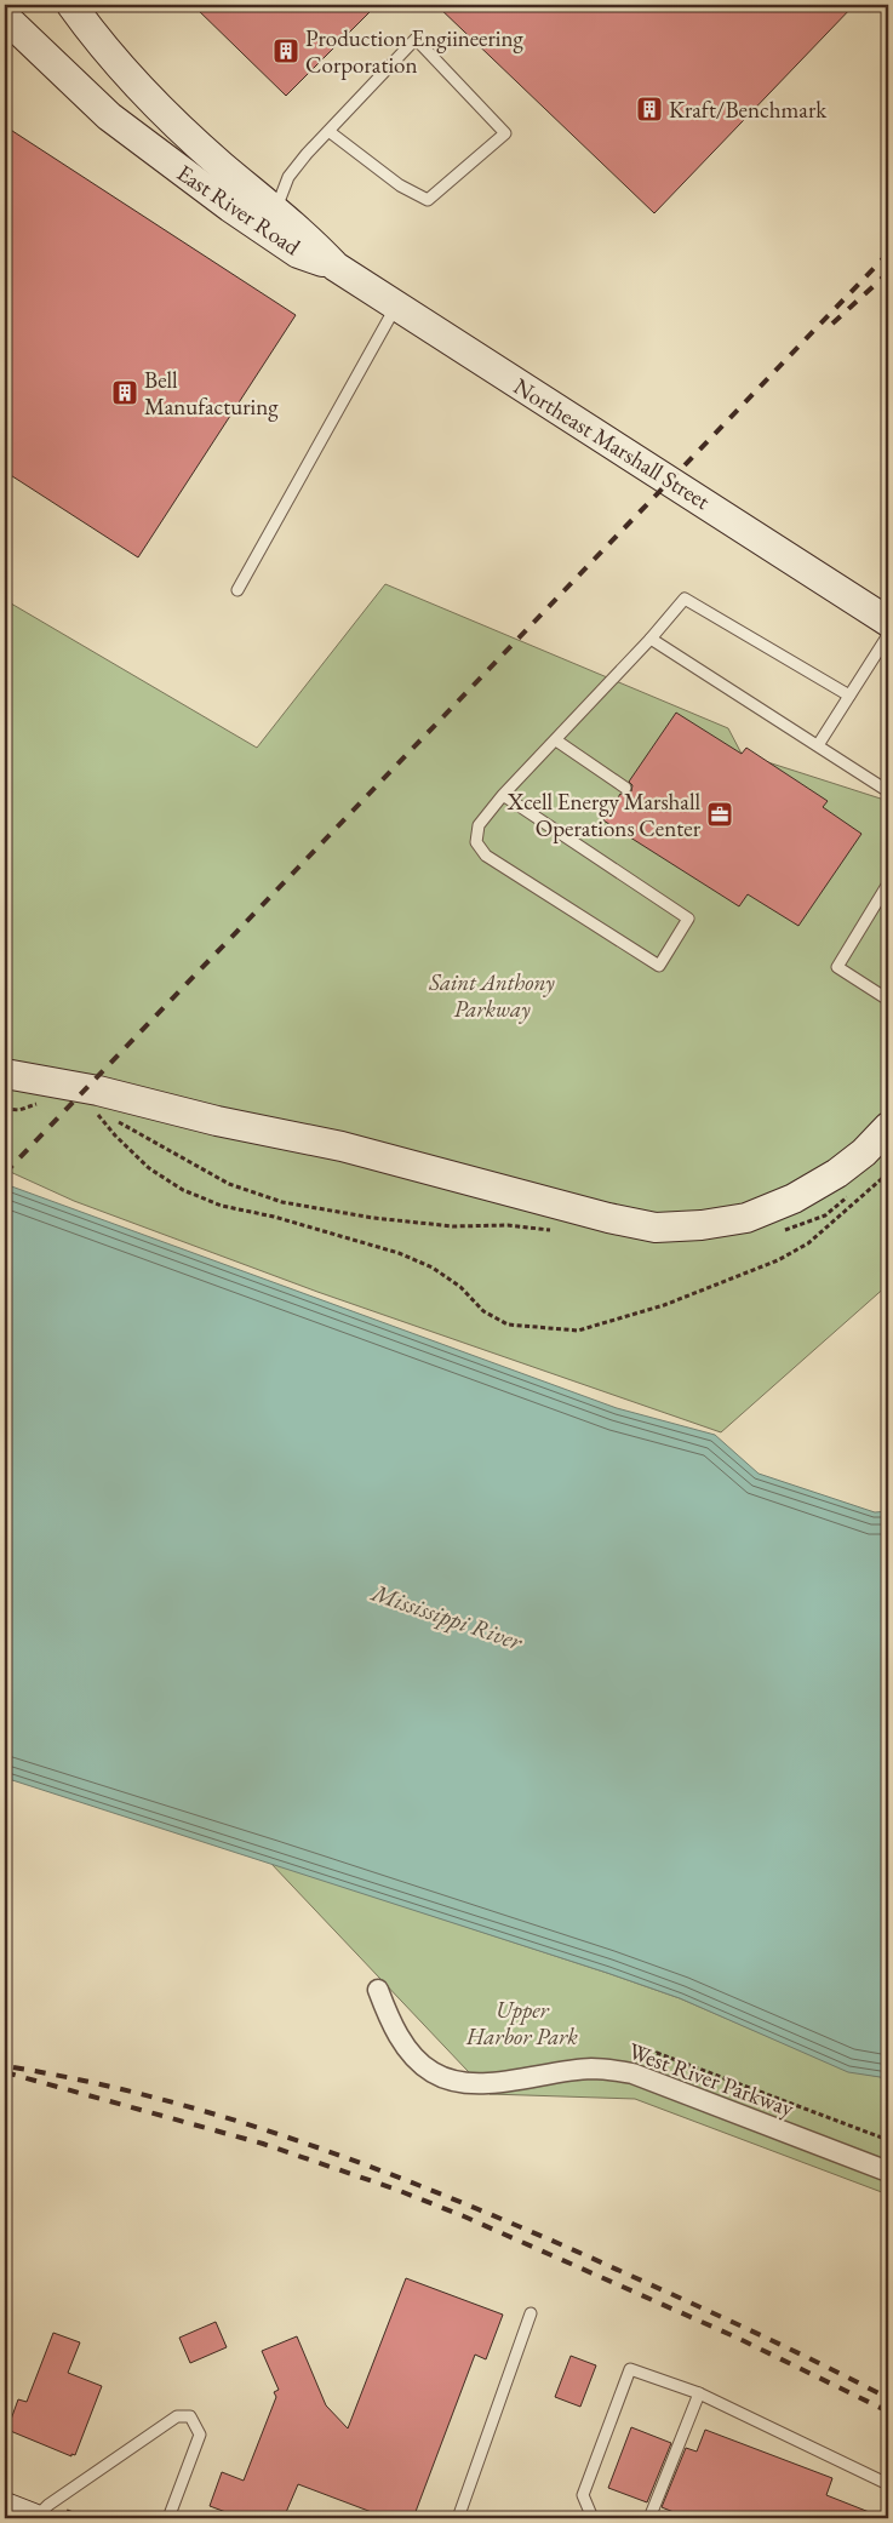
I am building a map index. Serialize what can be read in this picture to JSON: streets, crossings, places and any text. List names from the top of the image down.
{
  "streets": {
    "street": ["East River Road", "Northeast Marshall Street", "West River Parkway"]
  },
  "crossings": [
    ["East River Road", "Northeast Marshall Street"]
  ],
  "water": ["Mississippi River"],
  "parks": ["Saint Anthony Parkway", "Upper Harbor Park"],
  "places": {
    "building": ["Production Engiineering Corporation", "Kraft/Benchmark", "Bell Manufacturing"],
    "office": ["Xcell Energy Marshall Operations Center"]
  }
}
